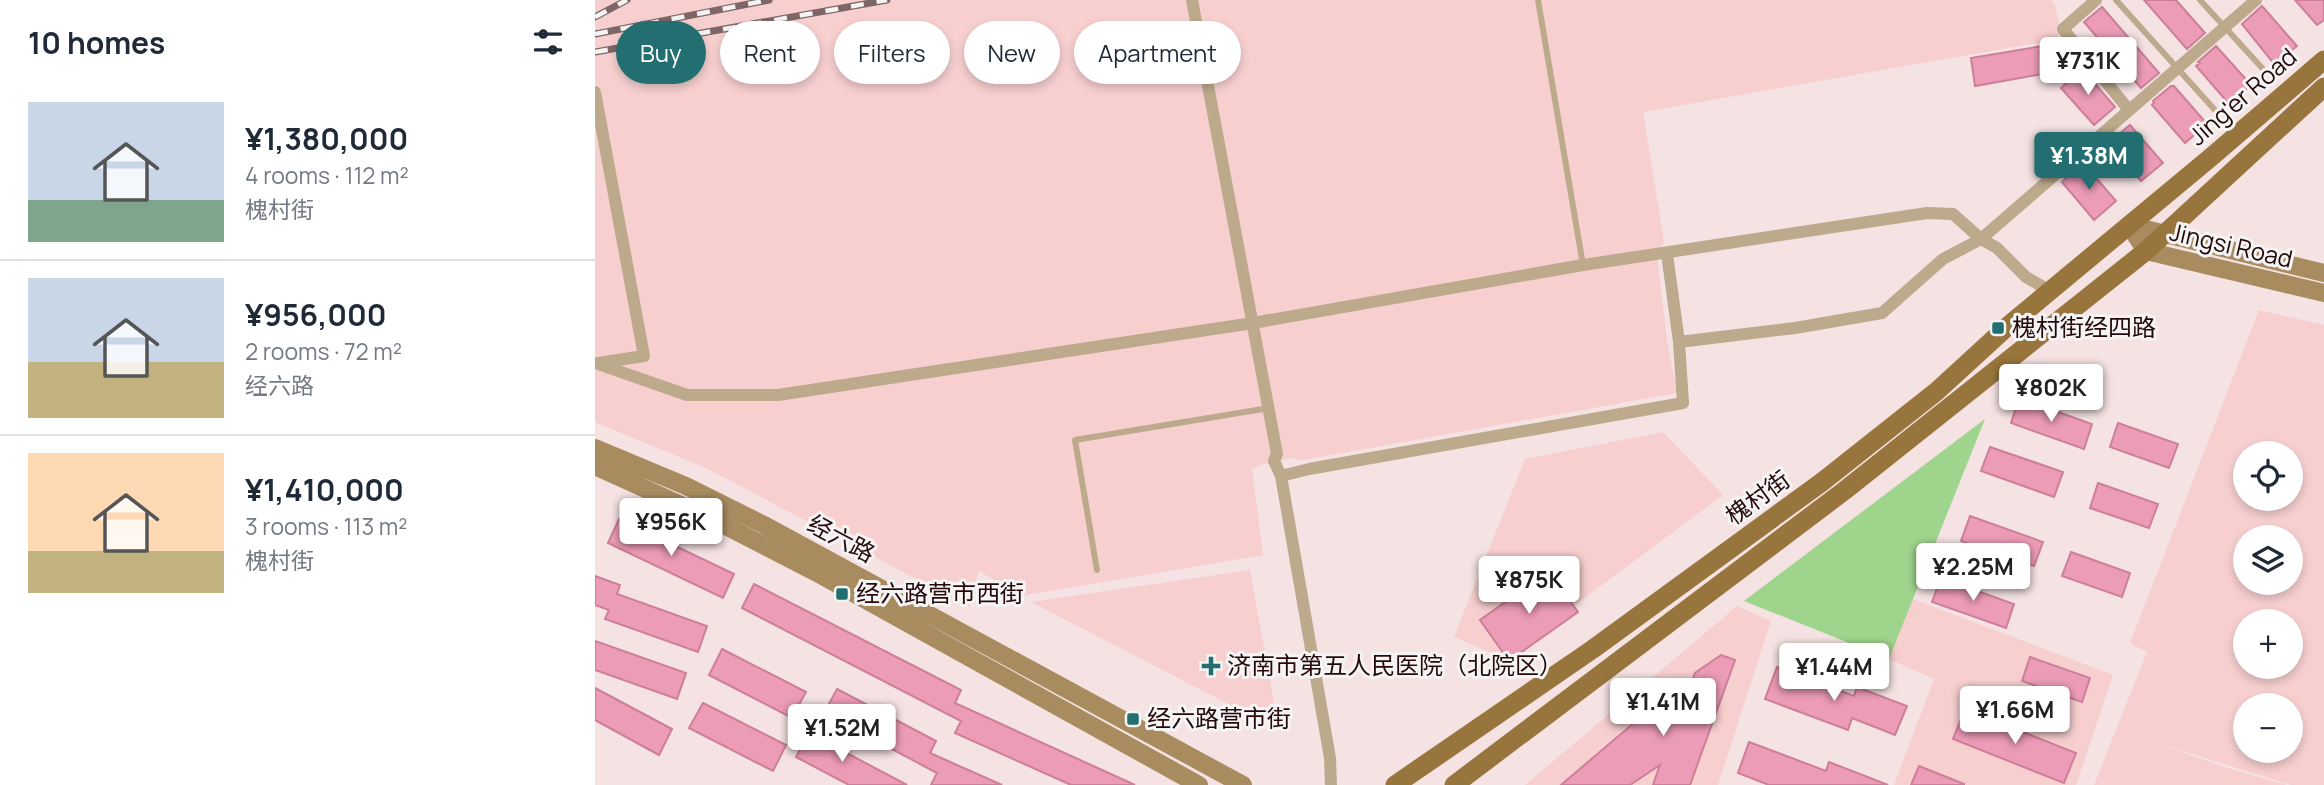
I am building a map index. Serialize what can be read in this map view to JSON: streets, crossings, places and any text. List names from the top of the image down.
{
  "streets": {
    "main road": [
      "Jing'er Road",
      "Jingsi Road",
      "槐村街",
      "经六路"
    ]
  },
  "crossings": [
    ["Jing'er Road", "Jingsi Road"],
    ["Jing'er Road", "槐村街"],
    ["Jingsi Road", "槐村街"]
  ],
  "places": {
    "transit": ["槐村街经四路", "经六路营市西街", "经六路营市街"],
    "health": ["济南市第五人民医院（北院区）"]
  },
  "page": {
    "heading": "10 homes",
    "chip": [
      "Buy",
      "Rent",
      "Filters",
      "New",
      "Apartment"
    ],
    "price": [
      "¥731K",
      "¥1.38M",
      "¥802K",
      "¥956K",
      "¥2.25M",
      "¥875K",
      "¥1.44M",
      "¥1.41M",
      "¥1.66M",
      "¥1.52M"
    ],
    "list": [
      {
        "name": "¥1,380,000",
        "note": "4 rooms · 112 m² · 槐村街"
      },
      {
        "name": "¥956,000",
        "note": "2 rooms · 72 m² · 经六路"
      },
      {
        "name": "¥1,410,000",
        "note": "3 rooms · 113 m² · 槐村街"
      }
    ],
    "map_buttons": ["+", "−"]
  }
}
